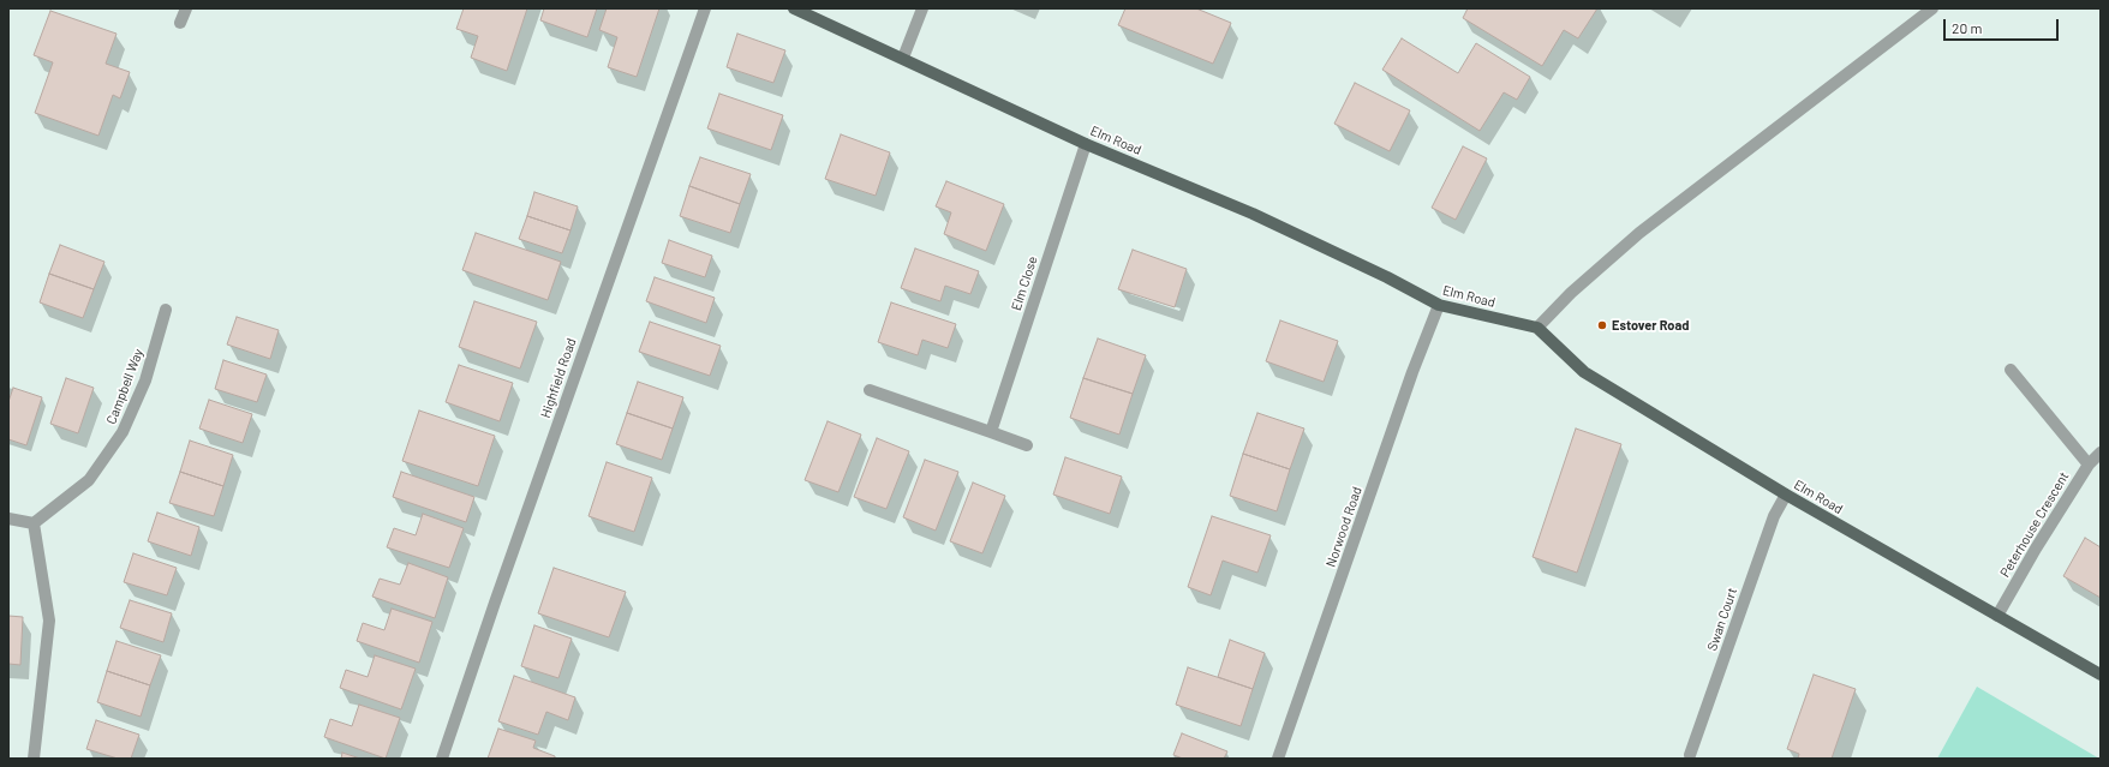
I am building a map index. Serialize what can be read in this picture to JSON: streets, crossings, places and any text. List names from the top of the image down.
{
  "streets": {
    "main road": ["Elm Road"],
    "street": [
      "Elm Close",
      "Highfield Road",
      "Campbell Way",
      "Peterhouse Crescent",
      "Norwood Road",
      "Swan Court"
    ]
  },
  "crossings": [
    ["Elm Road", "Elm Close"],
    ["Elm Road", "Peterhouse Crescent"],
    ["Elm Road", "Norwood Road"],
    ["Elm Road", "Swan Court"]
  ],
  "places": ["Estover Road"],
  "scale_bar": "20 m"
}
